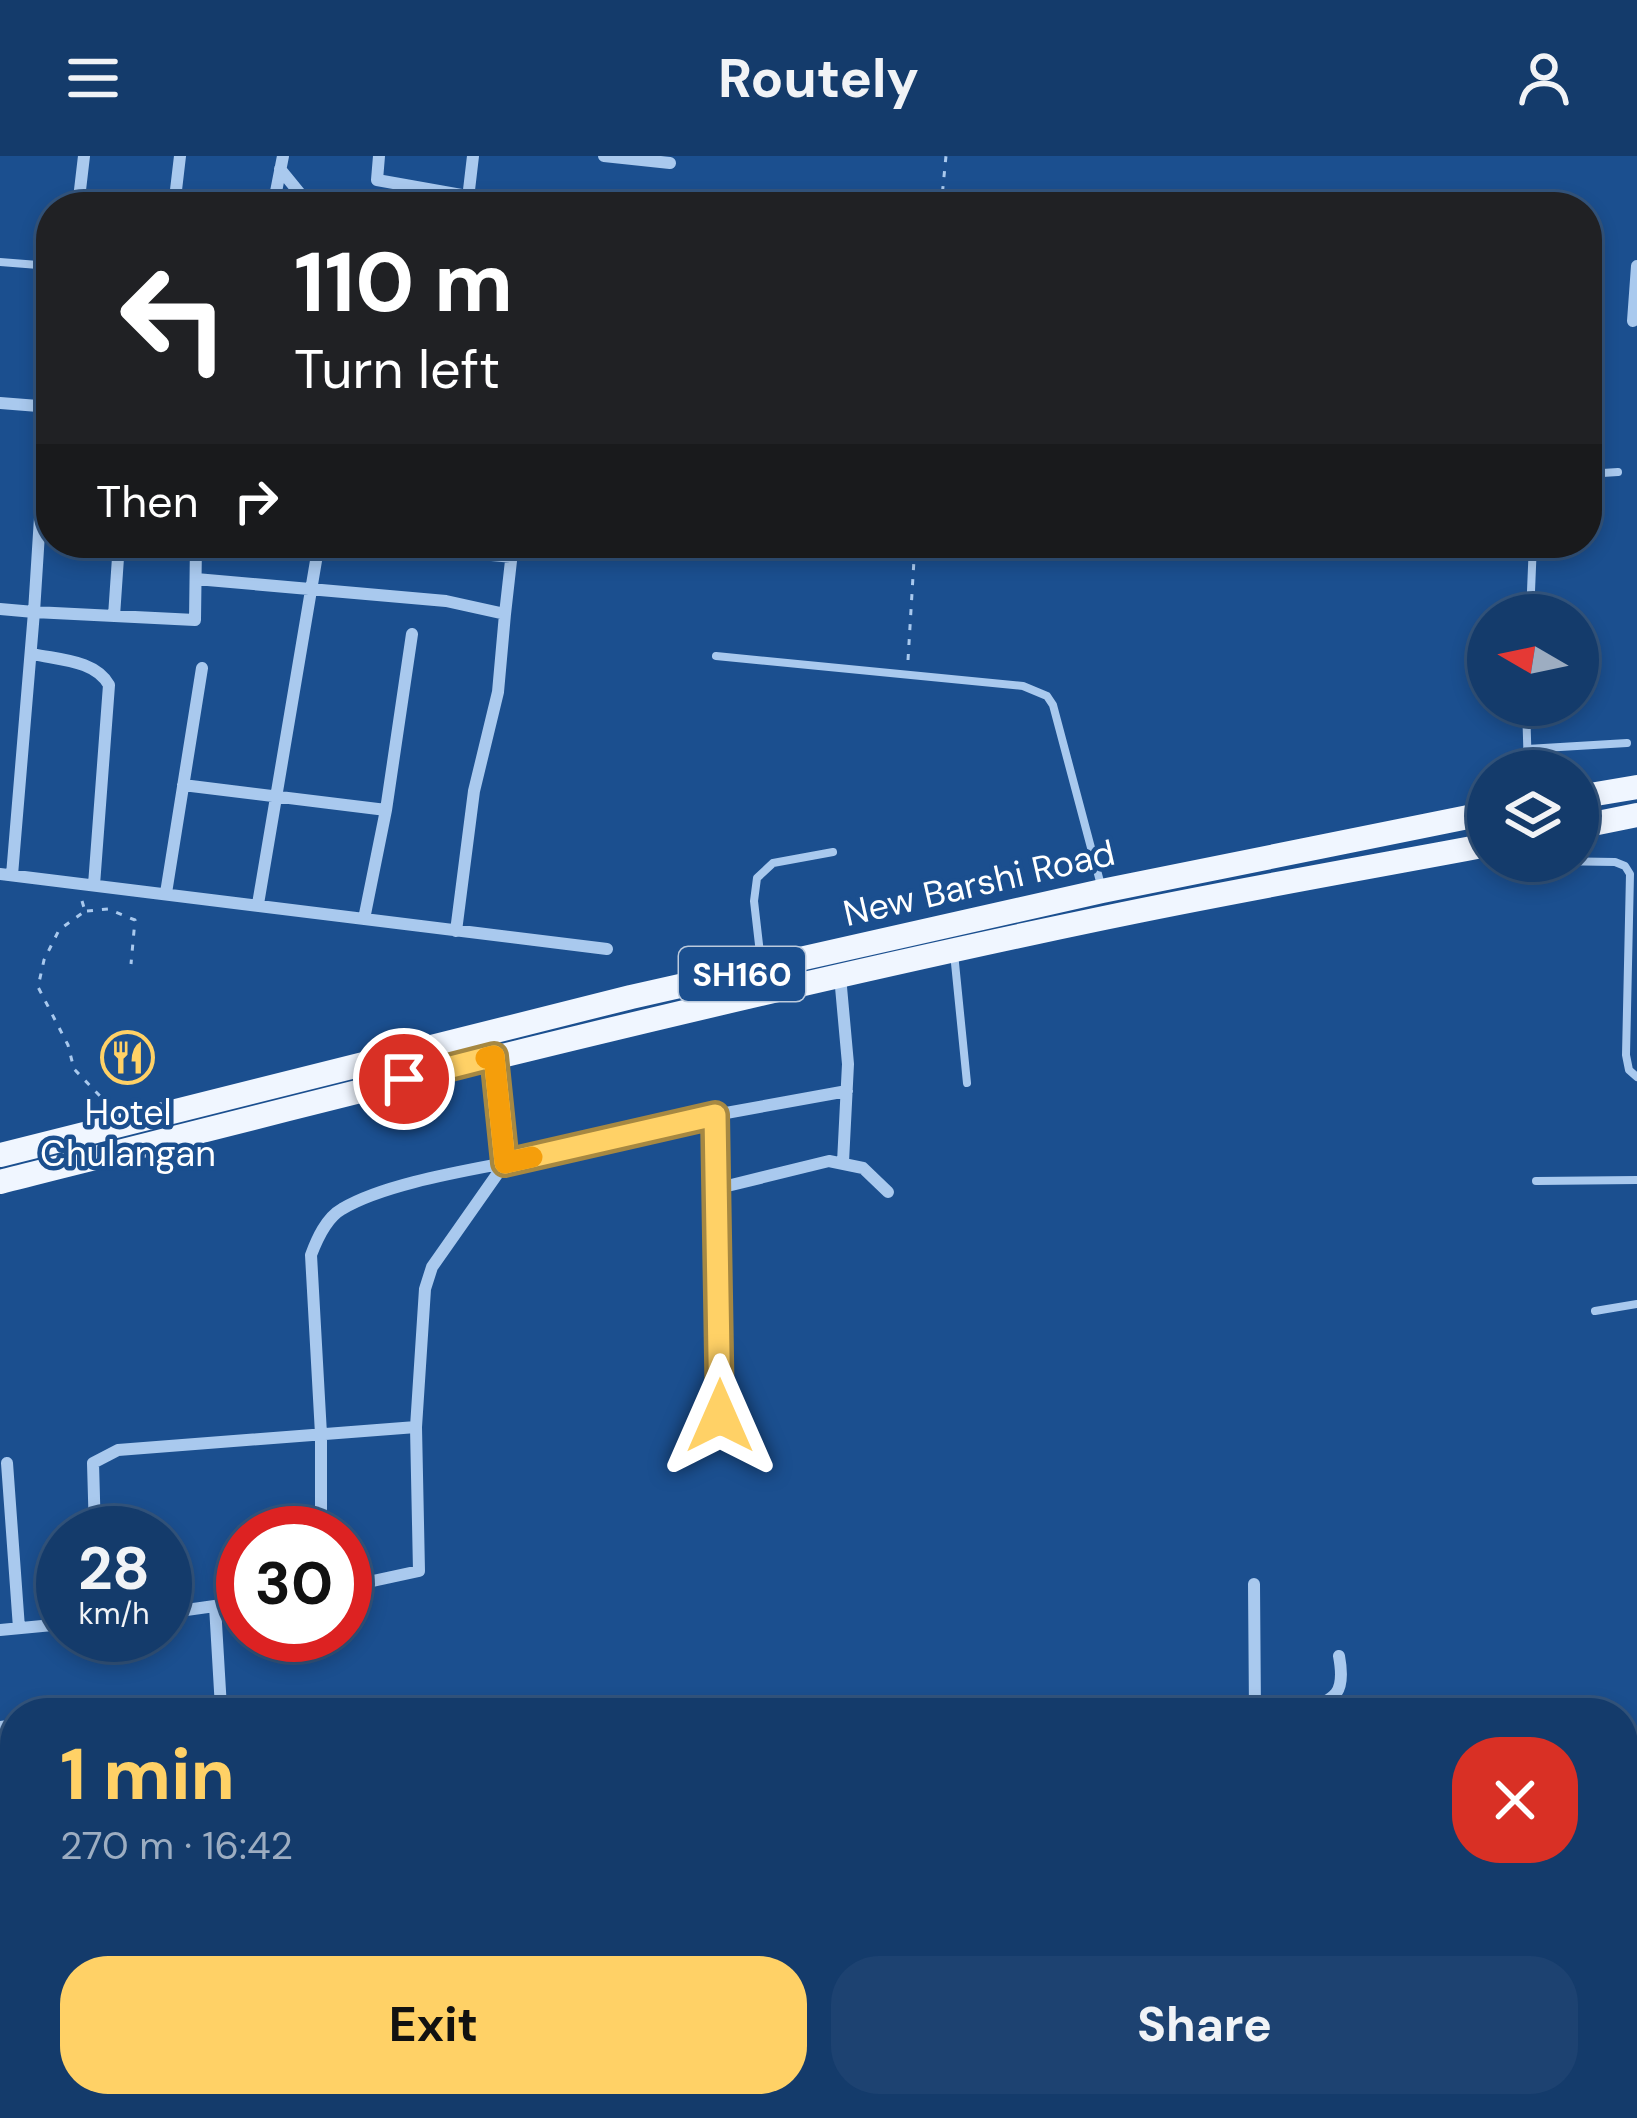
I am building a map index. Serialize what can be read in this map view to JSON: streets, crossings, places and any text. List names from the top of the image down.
{
  "streets": {
    "main road": ["New Barshi Road", "SH160"]
  },
  "places": {
    "restaurant": ["Hotel Chulangan"]
  },
  "north": "left",
  "page": {
    "header": "Routely",
    "turn": ["110 m", "Turn left"],
    "then": "Then",
    "speed": "28 km/h",
    "limit": "30",
    "heading": ["1 min", "270 m · 16:42"],
    "buttons": ["Exit", "Share"]
  }
}
